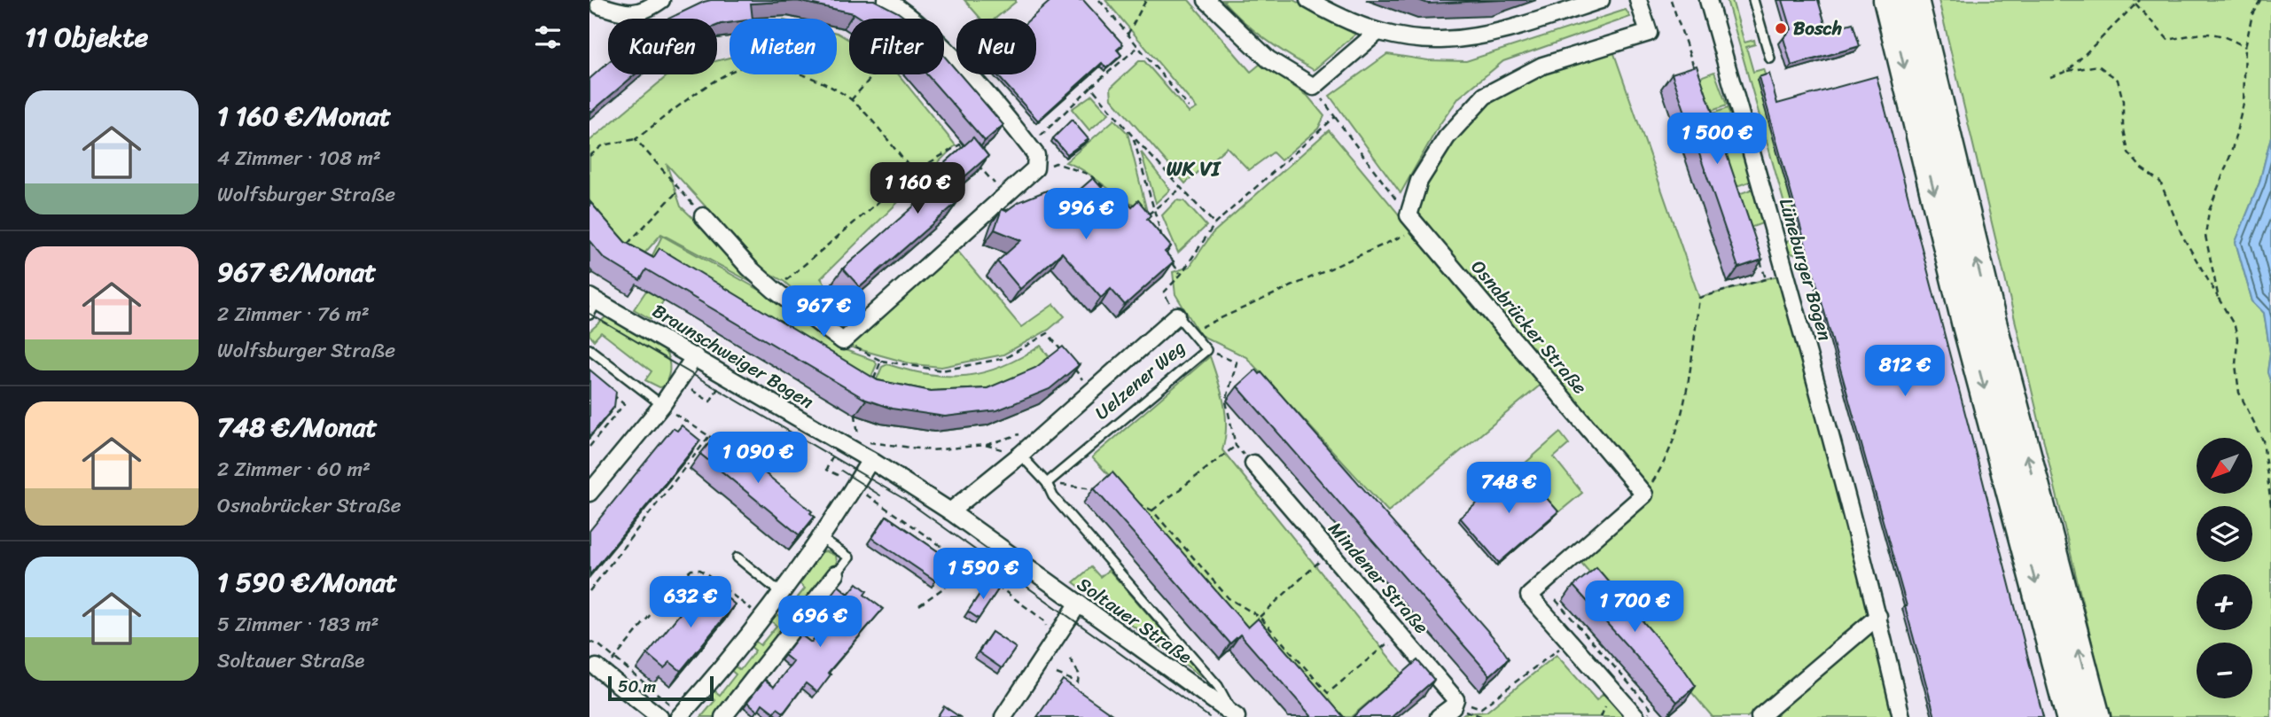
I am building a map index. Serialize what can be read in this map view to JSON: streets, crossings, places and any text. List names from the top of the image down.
{
  "streets": {
    "street": [
      "Lüneburger Bogen",
      "Osnabrücker Straße",
      "Braunschweiger Bogen",
      "Uelzener Weg",
      "Mindener Straße",
      "Soltauer Straße"
    ]
  },
  "crossings": [
    ["Braunschweiger Bogen", "Uelzener Weg"],
    ["Braunschweiger Bogen", "Soltauer Straße"],
    ["Uelzener Weg", "Soltauer Straße"]
  ],
  "districts": ["WK VI"],
  "places": ["Bosch"],
  "scale_bar": "50 m",
  "north": "bottom left",
  "page": {
    "heading": "11 Objekte",
    "chip": [
      "Kaufen",
      "Mieten",
      "Filter",
      "Neu"
    ],
    "list": [
      {
        "name": "1 160 €/Monat",
        "note": "4 Zimmer · 108 m² · Wolfsburger Straße"
      },
      {
        "name": "967 €/Monat",
        "note": "2 Zimmer · 76 m² · Wolfsburger Straße"
      },
      {
        "name": "748 €/Monat",
        "note": "2 Zimmer · 60 m² · Osnabrücker Straße"
      },
      {
        "name": "1 590 €/Monat",
        "note": "5 Zimmer · 183 m² · Soltauer Straße"
      }
    ],
    "price": [
      "1 500 €",
      "1 160 €",
      "996 €",
      "967 €",
      "812 €",
      "1 090 €",
      "748 €",
      "1 590 €",
      "632 €",
      "1 700 €",
      "696 €"
    ],
    "map_buttons": ["+", "−"],
    "scale": "50 m"
  }
}
